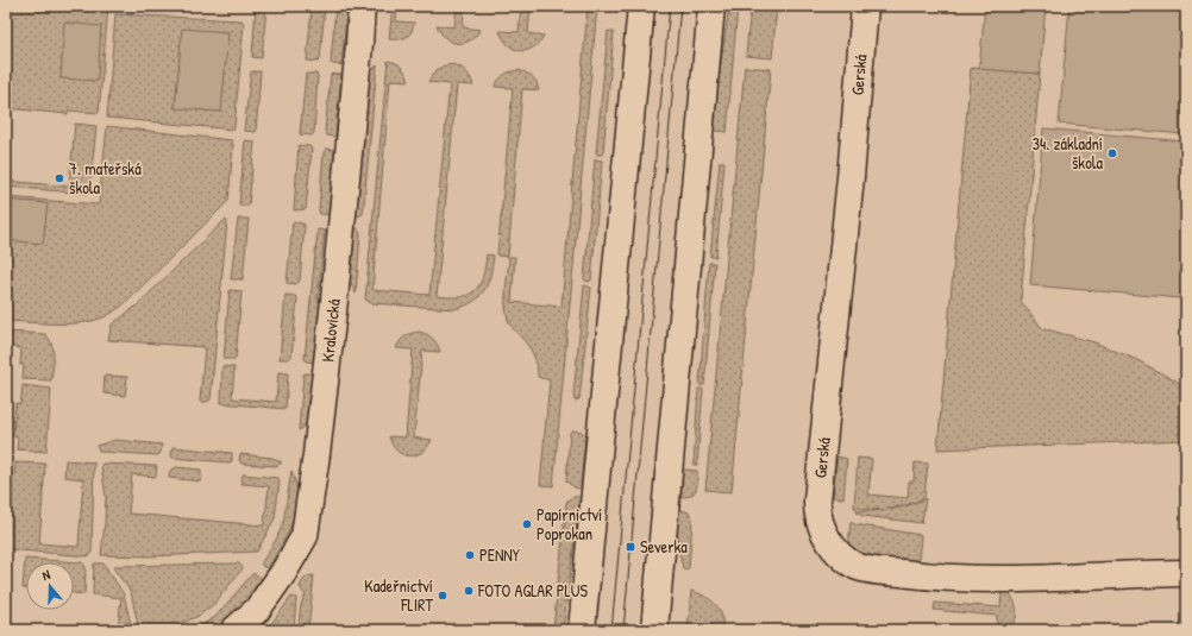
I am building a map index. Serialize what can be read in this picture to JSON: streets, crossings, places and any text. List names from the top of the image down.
{
  "streets": {
    "street": ["Gerská", "Kralovická"]
  },
  "places": {
    "other": [
      "34. základní škola",
      "7. mateřská škola",
      "Papírnictví Poprokan",
      "PENNY",
      "FOTO AGLAR PLUS",
      "Kadeřnictví FLIRT"
    ],
    "transit": ["Severka"]
  },
  "north": "top"
}
